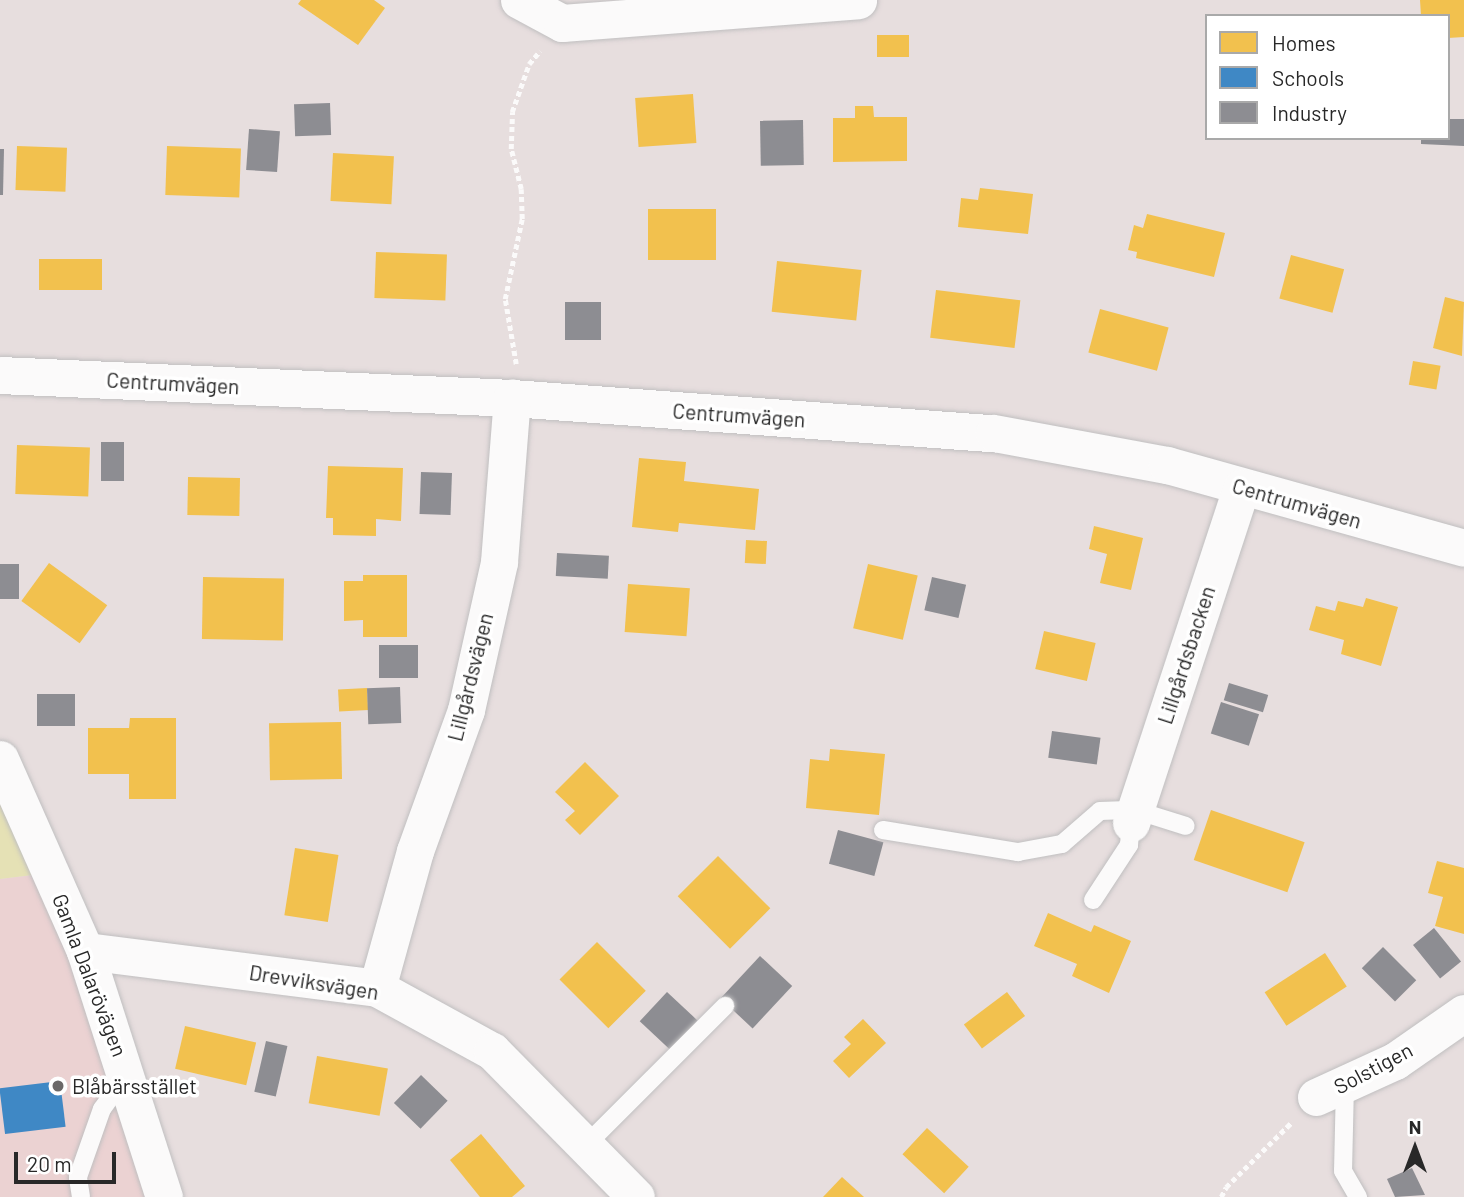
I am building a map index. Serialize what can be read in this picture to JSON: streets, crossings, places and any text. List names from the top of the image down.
{
  "streets": {
    "street": [
      "Centrumvägen",
      "Lillgårdsbacken",
      "Lillgårdsvägen",
      "Gamla Dalarövägen",
      "Drevviksvägen",
      "Solstigen"
    ]
  },
  "crossings": [
    ["Centrumvägen", "Lillgårdsbacken"],
    ["Centrumvägen", "Lillgårdsvägen"],
    ["Lillgårdsvägen", "Drevviksvägen"],
    ["Gamla Dalarövägen", "Drevviksvägen"]
  ],
  "places": ["Blåbärsstället"],
  "legend": ["Homes", "Schools", "Industry"],
  "scale_bar": "20 m",
  "north": "top"
}
